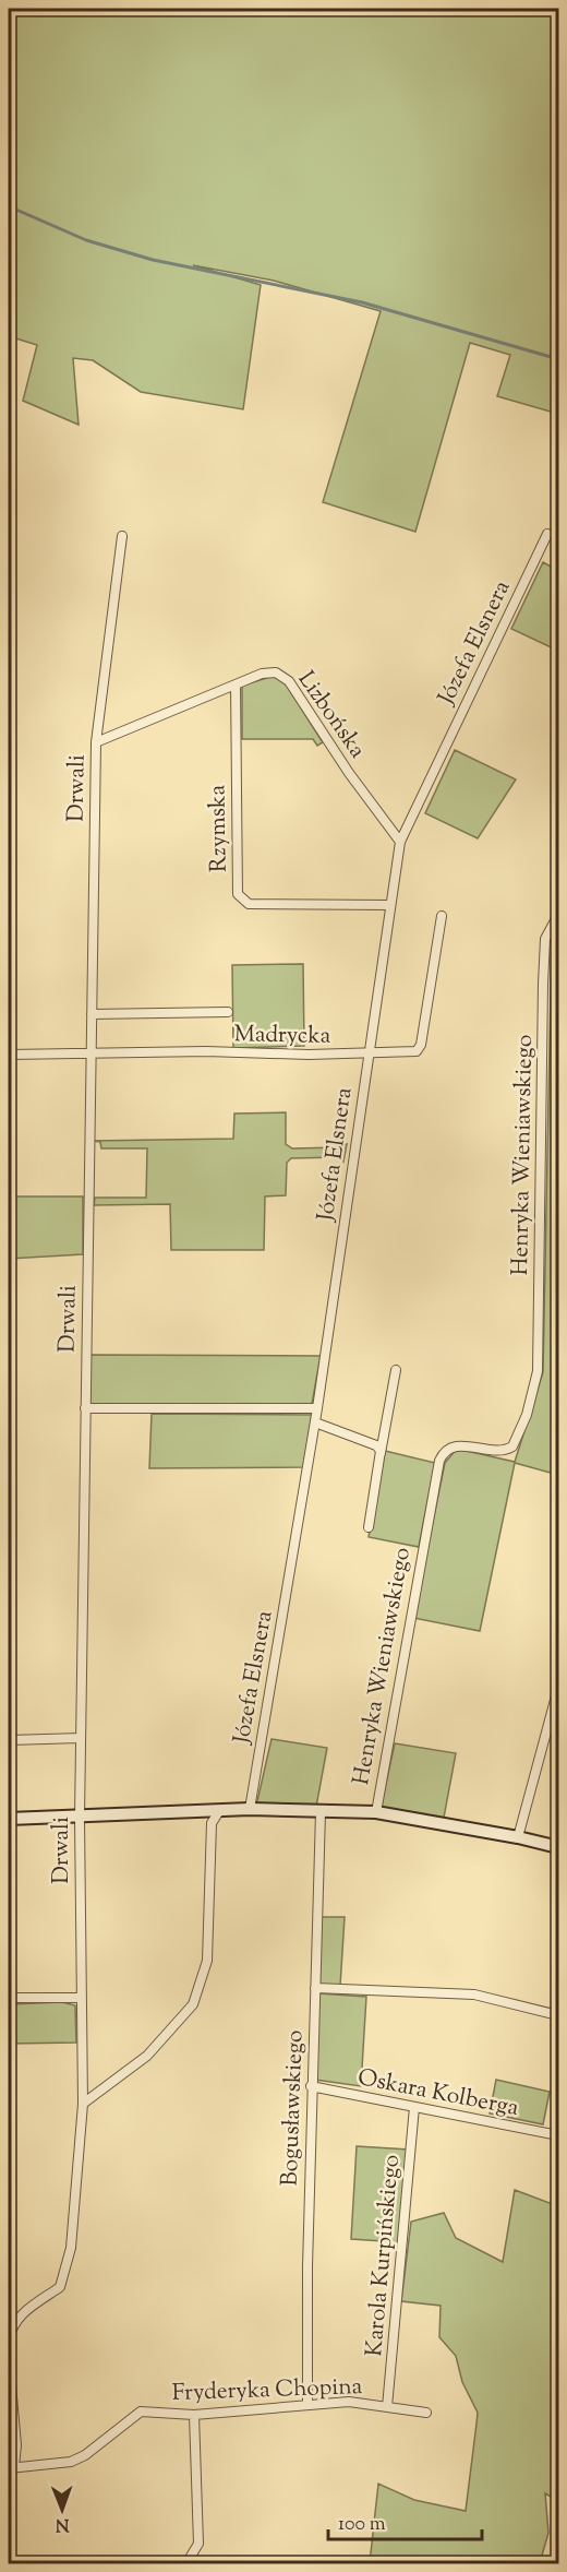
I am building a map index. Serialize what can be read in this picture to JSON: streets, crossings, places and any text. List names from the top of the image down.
{
  "streets": {
    "street": [
      "Józefa Elsnera",
      "Lizbońska",
      "Drwali",
      "Rzymska",
      "Madrycka",
      "Henryka Wieniawskiego",
      "Oskara Kolberga",
      "Bogusławskiego",
      "Karola Kurpińskiego",
      "Fryderyka Chopina"
    ]
  },
  "crossings": [
    ["Józefa Elsnera", "Lizbońska"],
    ["Józefa Elsnera", "Rzymska"],
    ["Józefa Elsnera", "Madrycka"],
    ["Józefa Elsnera", "Henryka Wieniawskiego"],
    ["Lizbońska", "Drwali"],
    ["Lizbońska", "Rzymska"],
    ["Drwali", "Madrycka"],
    ["Drwali", "Henryka Wieniawskiego"],
    ["Henryka Wieniawskiego", "Bogusławskiego"],
    ["Oskara Kolberga", "Bogusławskiego"],
    ["Oskara Kolberga", "Karola Kurpińskiego"],
    ["Bogusławskiego", "Fryderyka Chopina"],
    ["Karola Kurpińskiego", "Fryderyka Chopina"]
  ],
  "scale_bar": "100 m",
  "north": "bottom"
}
